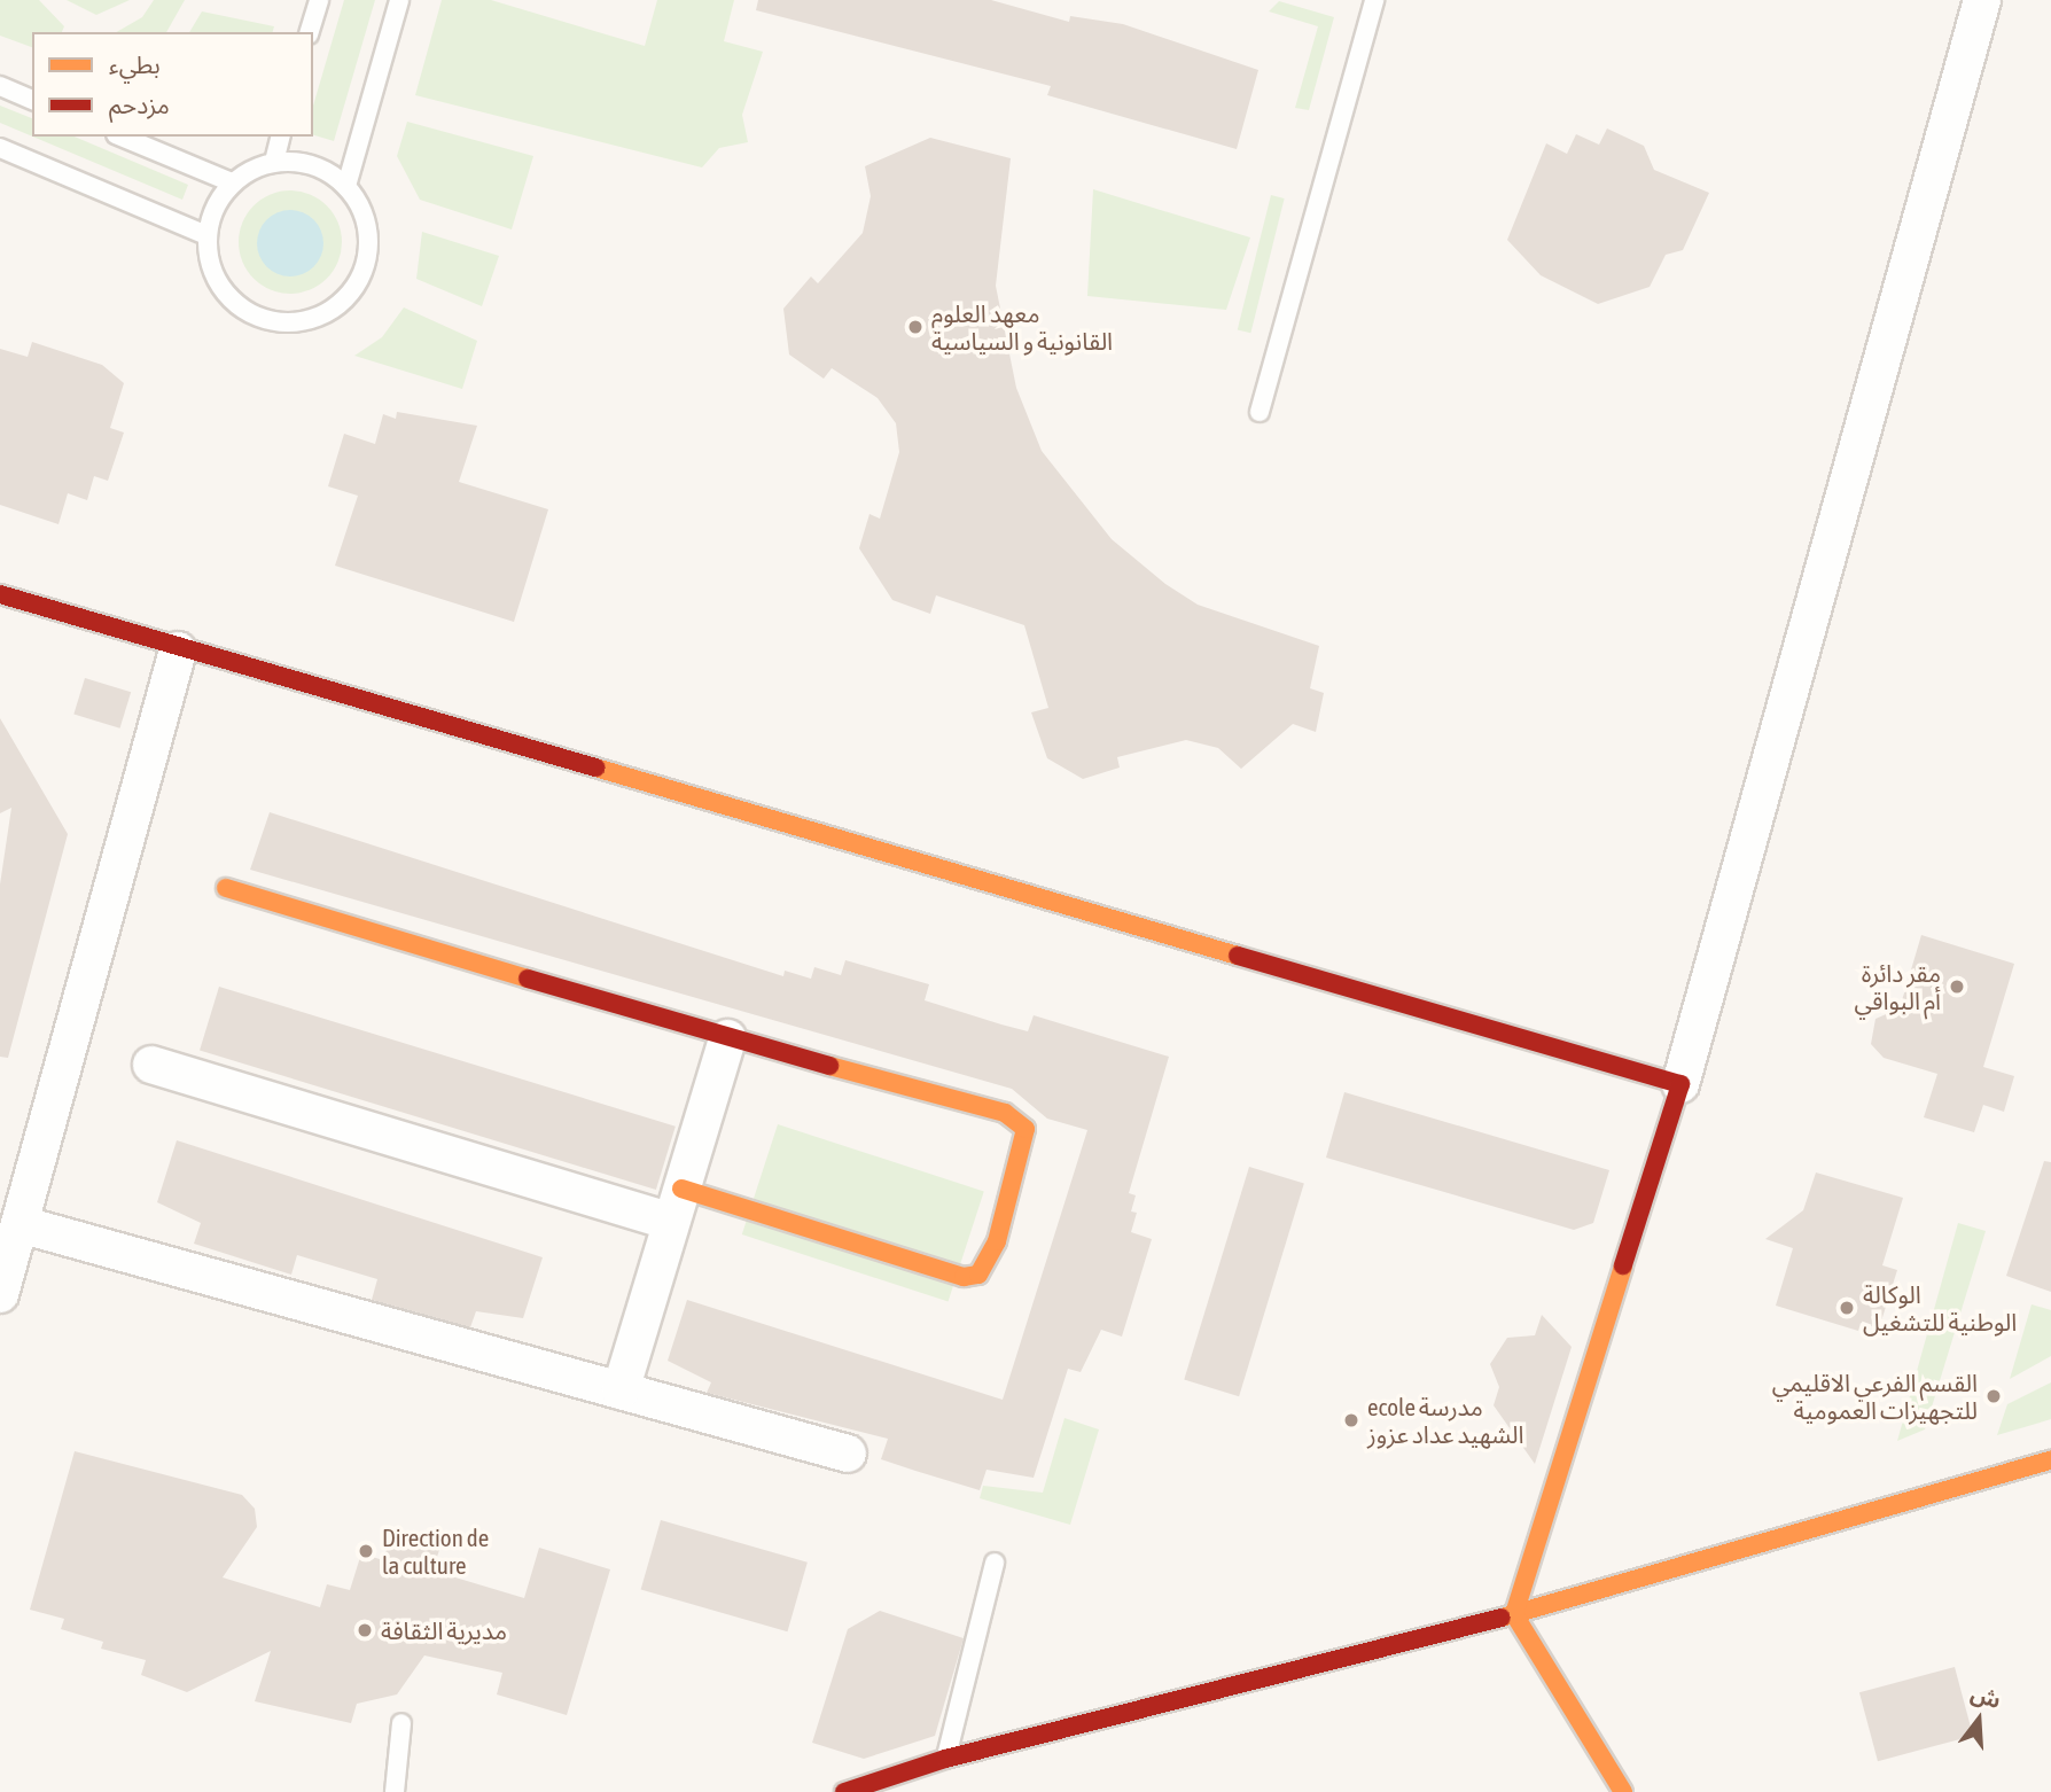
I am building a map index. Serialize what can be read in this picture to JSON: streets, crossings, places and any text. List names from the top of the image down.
{
  "places": [
    "معهد العلوم القانونية و السياسية",
    "مقر دائرة أم البواقي",
    "الوكالة الوطنية للتشغيل",
    "القسم الفرعي الاقليمي للتجهيزات العمومية",
    "ecole مدرسة الشهيد عداد عزوز",
    "Direction de la culture",
    "مديرية الثقافة"
  ],
  "legend": ["بطيء", "مزدحم"],
  "north": "top"
}
